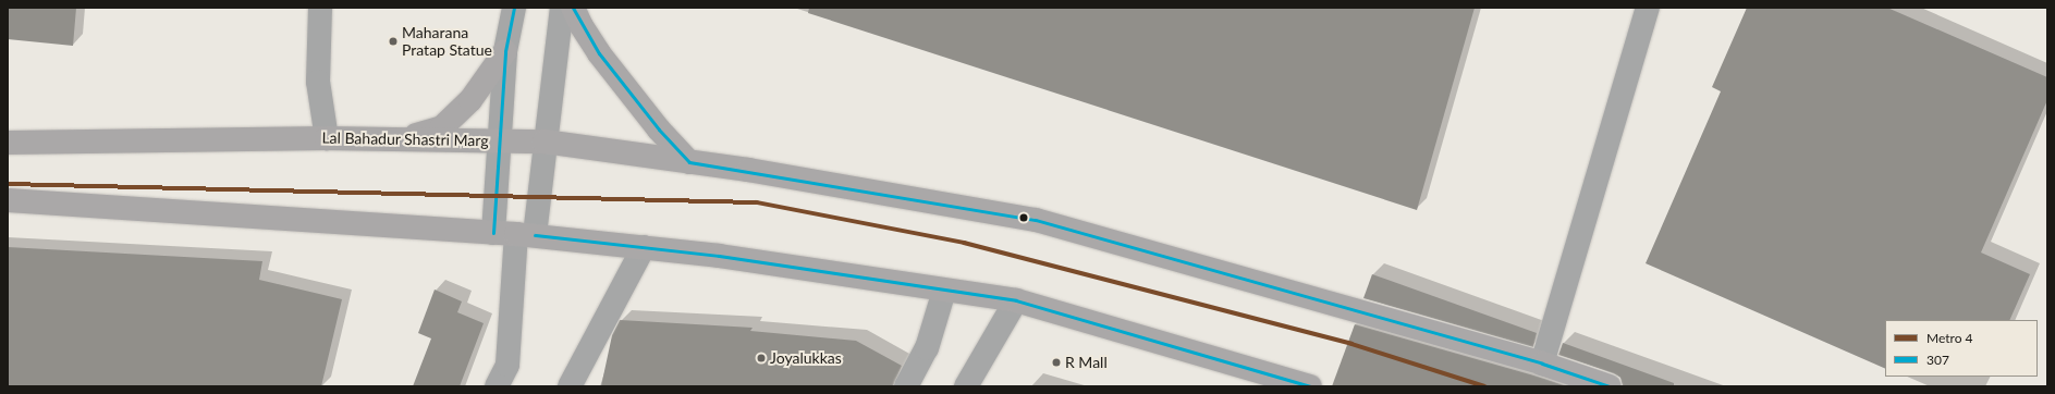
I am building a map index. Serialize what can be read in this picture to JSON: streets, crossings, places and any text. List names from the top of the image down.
{
  "streets": {
    "main road": ["Lal Bahadur Shastri Marg"]
  },
  "places": ["Maharana Pratap Statue", "Joyalukkas", "R Mall"],
  "lines": ["transit line 307", "metro line 4"],
  "legend": ["Metro 4", "307"]
}
